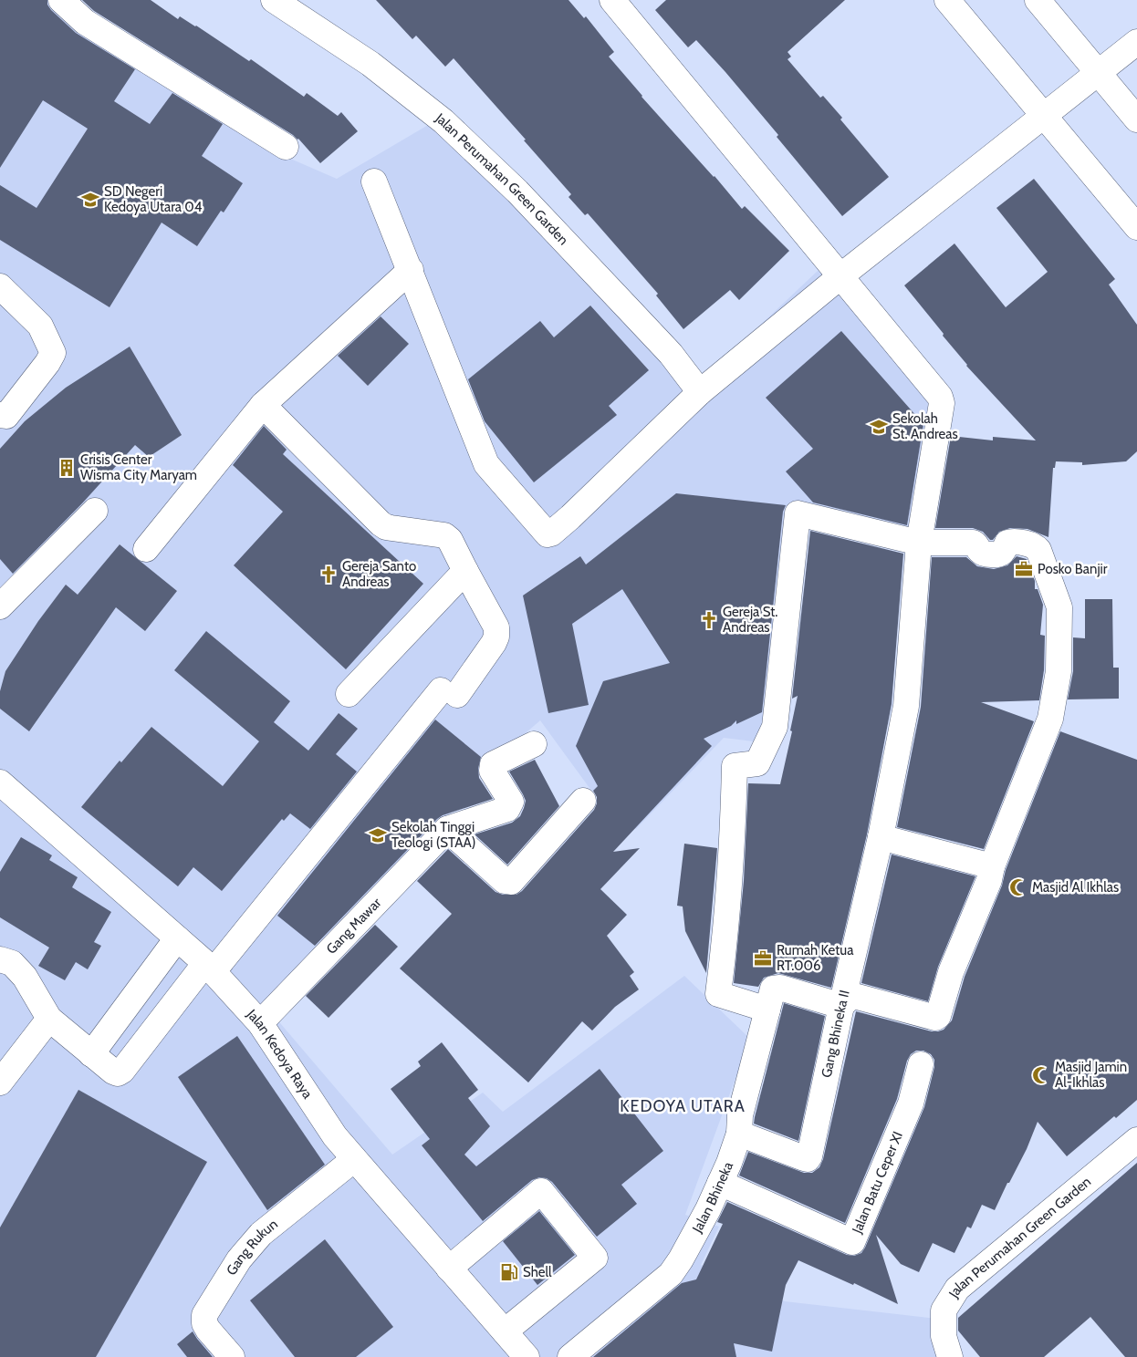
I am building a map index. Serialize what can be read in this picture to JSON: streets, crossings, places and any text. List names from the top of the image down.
{
  "streets": {
    "street": [
      "Jalan Perumahan Green Garden",
      "Gang Mawar",
      "Gang Bhineka II",
      "Jalan Kedoya Raya",
      "Jalan Batu Ceper XI",
      "Jalan Bhineka",
      "Gang Rukun"
    ]
  },
  "crossings": [
    ["Gang Mawar", "Jalan Kedoya Raya"],
    ["Gang Bhineka II", "Jalan Bhineka"],
    ["Jalan Kedoya Raya", "Gang Rukun"],
    ["Jalan Batu Ceper XI", "Jalan Bhineka"]
  ],
  "districts": ["KEDOYA UTARA"],
  "places": {
    "school or university": ["SD Negeri Kedoya Utara 04", "Sekolah St. Andreas", "Sekolah Tinggi Teologi (STAA)"],
    "building": ["Crisis Center Wisma City Maryam"],
    "office": ["Posko Banjir", "Rumah Ketua RT.006"],
    "church": ["Gereja Santo Andreas", "Gereja St. Andreas"],
    "mosque": ["Masjid Al Ikhlas", "Masjid Jamin Al-Ikhlas"],
    "fuel station": ["Shell"]
  }
}
